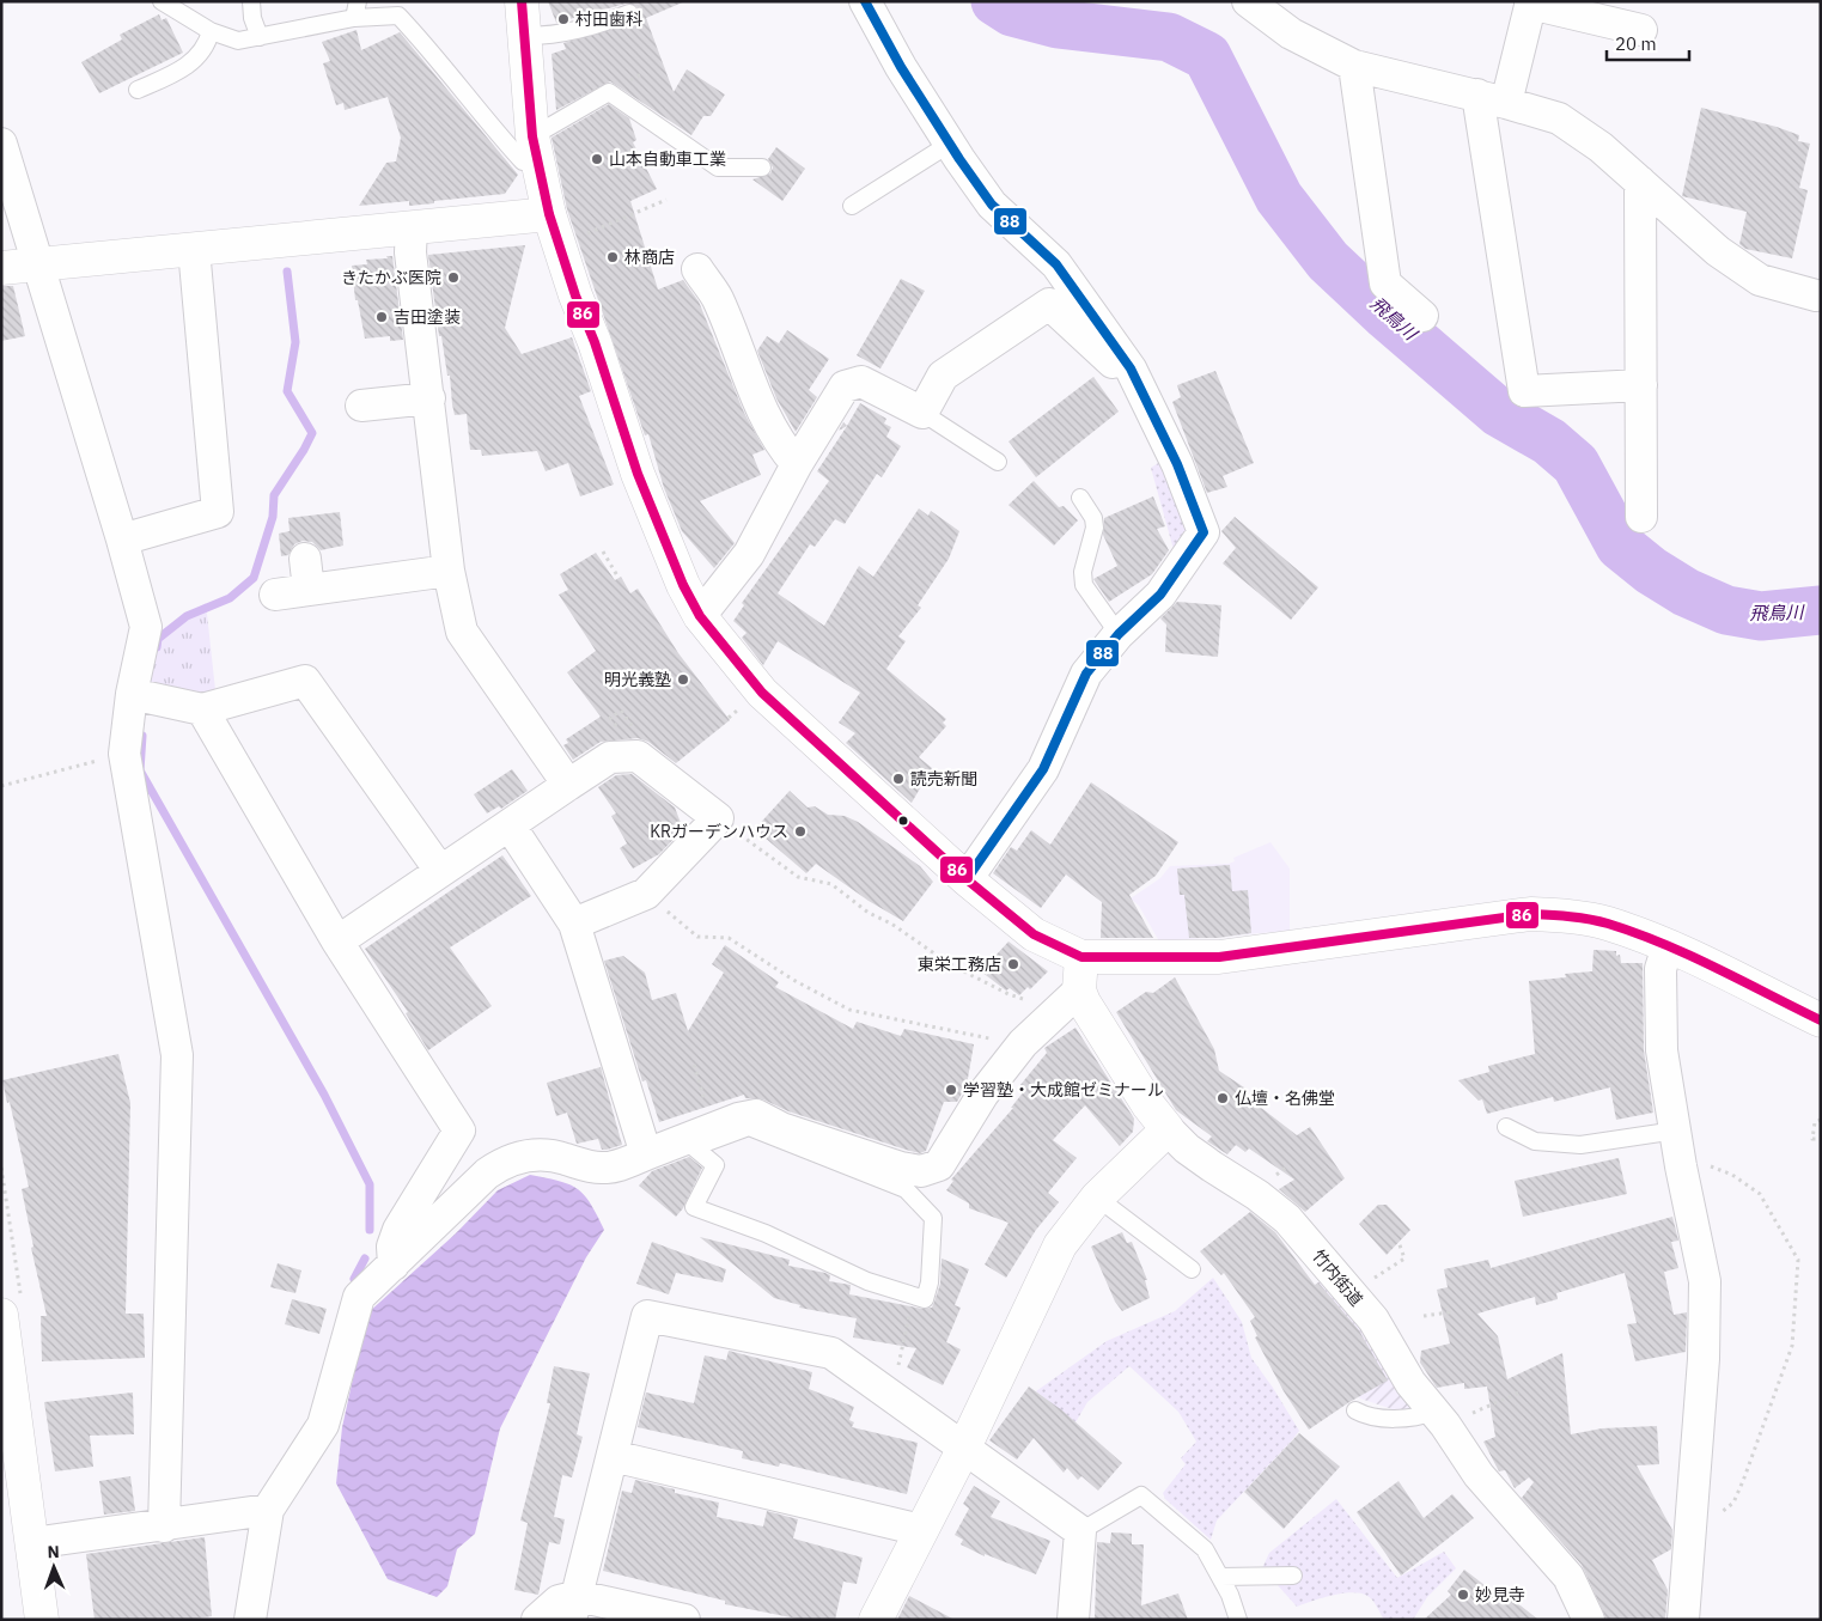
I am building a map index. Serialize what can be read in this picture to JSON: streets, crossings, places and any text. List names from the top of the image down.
{
  "streets": {
    "main road": ["竹内街道"]
  },
  "water": ["飛鳥川"],
  "places": [
    "村田歯科",
    "山本自動車工業",
    "林商店",
    "きたかぶ医院",
    "吉田塗装",
    "明光義塾",
    "読売新聞",
    "KRガーデンハウス",
    "東栄工務店",
    "学習塾・大成館ゼミナール",
    "仏壇・名佛堂",
    "妙見寺"
  ],
  "lines": ["transit line 86", "transit line 88"],
  "scale_bar": "20 m",
  "north": "top"
}
